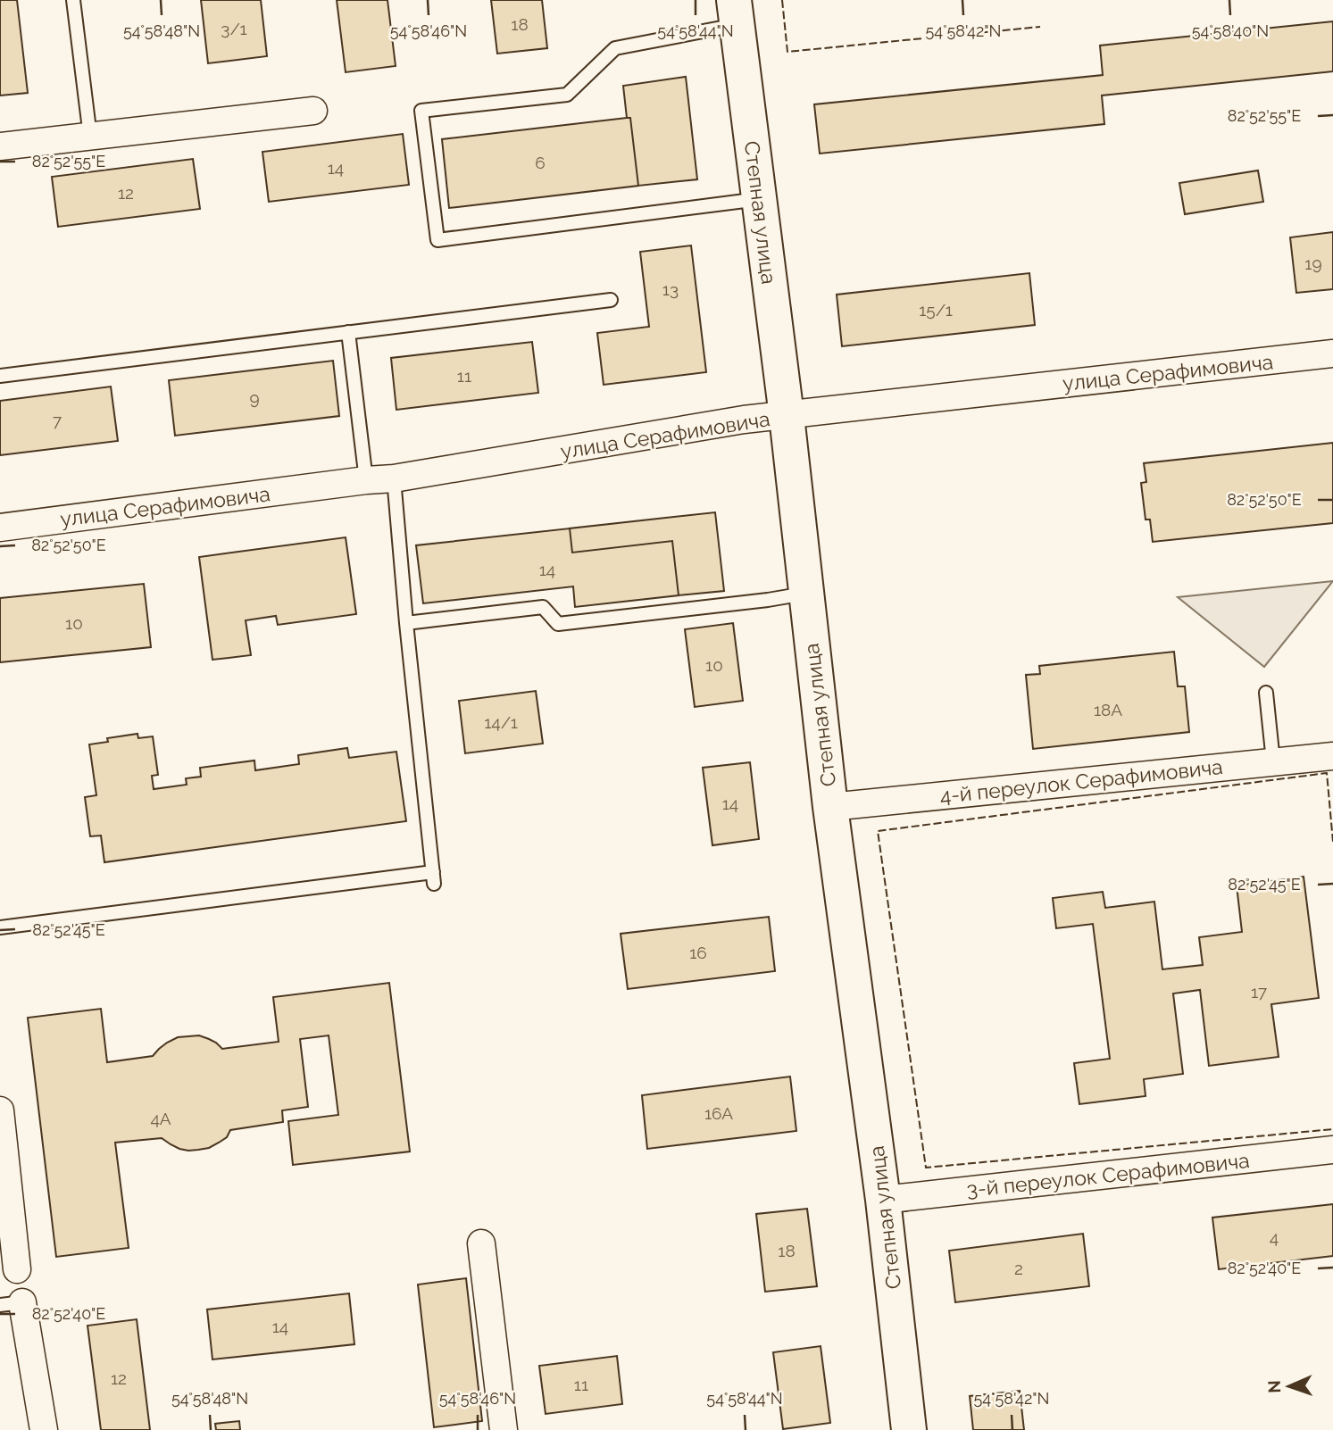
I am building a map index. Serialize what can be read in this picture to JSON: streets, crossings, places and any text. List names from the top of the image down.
{
  "streets": {
    "street": [
      "Степная улица",
      "улица Серафимовича",
      "4-й переулок Серафимовича",
      "3-й переулок Серафимовича"
    ]
  },
  "crossings": [
    ["Степная улица", "улица Серафимовича"],
    ["Степная улица", "4-й переулок Серафимовича"],
    ["Степная улица", "3-й переулок Серафимовича"]
  ],
  "house_numbers": [
    "18",
    "3/1",
    "6",
    "14",
    "12",
    "19",
    "13",
    "15/1",
    "11",
    "9",
    "7",
    "14",
    "10",
    "10",
    "18А",
    "14/1",
    "14",
    "16",
    "17",
    "16А",
    "4А",
    "4",
    "18",
    "2",
    "14",
    "12",
    "11"
  ],
  "north": "left",
  "coordinates": [
    "54°58'48\"N",
    "54°58'46\"N",
    "54°58'44\"N",
    "54°58'42\"N",
    "54°58'40\"N",
    "82°52'55\"E",
    "82°52'50\"E",
    "82°52'45\"E",
    "82°52'40\"E"
  ]
}
